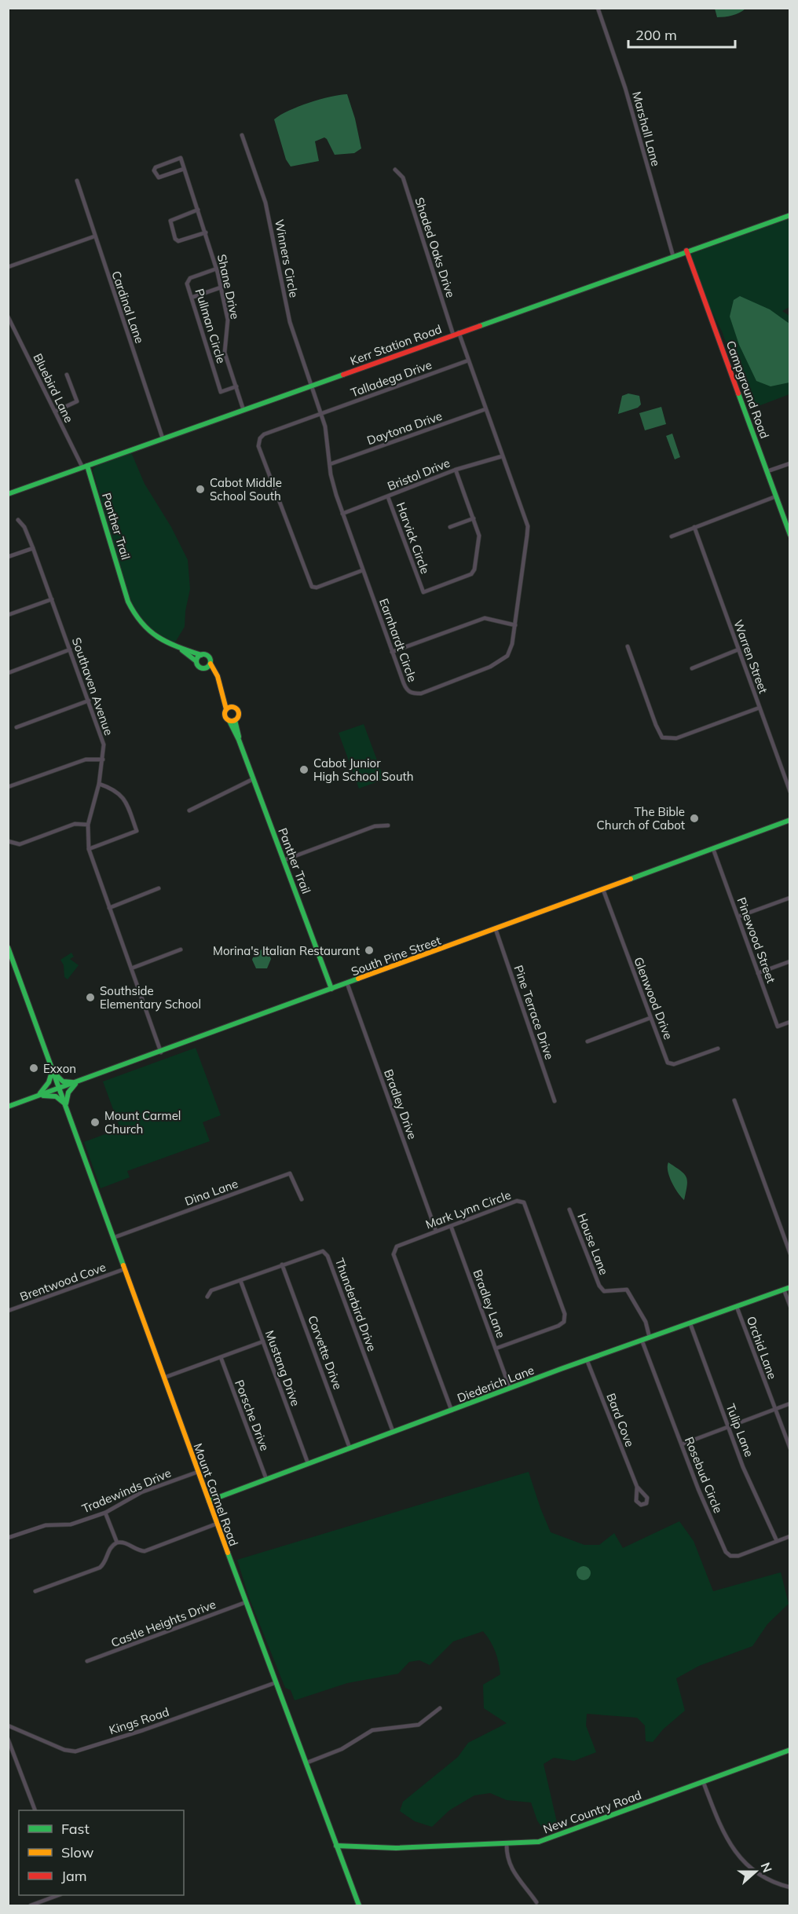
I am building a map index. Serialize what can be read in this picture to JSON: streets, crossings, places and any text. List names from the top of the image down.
{
  "streets": {
    "street": [
      "Marshall Lane",
      "Shaded Oaks Drive",
      "Winners Circle",
      "Shane Drive",
      "Cardinal Lane",
      "Pullman Circle",
      "Kerr Station Road",
      "Talladega Drive",
      "Bluebird Lane",
      "Campground Road",
      "Daytona Drive",
      "Bristol Drive",
      "Panther Trail",
      "Harvick Circle",
      "Earnhardt Circle",
      "Warren Street",
      "Southaven Avenue",
      "Pinewood Street",
      "South Pine Street",
      "Glenwood Drive",
      "Pine Terrace Drive",
      "Bradley Drive",
      "Dina Lane",
      "Mark Lynn Circle",
      "House Lane",
      "Brentwood Cove",
      "Bradley Lane",
      "Thunderbird Drive",
      "Orchid Lane",
      "Corvette Drive",
      "Mustang Drive",
      "Diederich Lane",
      "Porsche Drive",
      "Bard Cove",
      "Tulip Lane",
      "Rosebud Circle",
      "Tradewinds Drive",
      "Mount Carmel Road",
      "Castle Heights Drive",
      "Kings Road",
      "New Country Road"
    ]
  },
  "crossings": [
    ["Marshall Lane", "Kerr Station Road"],
    ["Shaded Oaks Drive", "Kerr Station Road"],
    ["Shaded Oaks Drive", "Earnhardt Circle"],
    ["Winners Circle", "Kerr Station Road"],
    ["Winners Circle", "Earnhardt Circle"],
    ["Shane Drive", "Pullman Circle"],
    ["Shane Drive", "Kerr Station Road"],
    ["Cardinal Lane", "Kerr Station Road"],
    ["Kerr Station Road", "Bluebird Lane"],
    ["Kerr Station Road", "Campground Road"],
    ["Kerr Station Road", "Panther Trail"],
    ["Kerr Station Road", "Earnhardt Circle"],
    ["Talladega Drive", "Earnhardt Circle"],
    ["Bluebird Lane", "Panther Trail"],
    ["Daytona Drive", "Earnhardt Circle"],
    ["Bristol Drive", "Harvick Circle"],
    ["Bristol Drive", "Earnhardt Circle"],
    ["Panther Trail", "South Pine Street"],
    ["Southaven Avenue", "South Pine Street"],
    ["Pinewood Street", "South Pine Street"],
    ["South Pine Street", "Glenwood Drive"],
    ["South Pine Street", "Pine Terrace Drive"],
    ["South Pine Street", "Bradley Drive"],
    ["South Pine Street", "Mount Carmel Road"],
    ["Bradley Drive", "Mark Lynn Circle"],
    ["Dina Lane", "Mount Carmel Road"],
    ["Mark Lynn Circle", "Bradley Lane"],
    ["Mark Lynn Circle", "Diederich Lane"],
    ["House Lane", "Diederich Lane"],
    ["Brentwood Cove", "Mount Carmel Road"],
    ["Bradley Lane", "Diederich Lane"],
    ["Thunderbird Drive", "Corvette Drive"],
    ["Thunderbird Drive", "Mustang Drive"],
    ["Thunderbird Drive", "Diederich Lane"],
    ["Orchid Lane", "Diederich Lane"],
    ["Corvette Drive", "Diederich Lane"],
    ["Mustang Drive", "Diederich Lane"],
    ["Diederich Lane", "Porsche Drive"],
    ["Diederich Lane", "Bard Cove"],
    ["Diederich Lane", "Tulip Lane"],
    ["Diederich Lane", "Rosebud Circle"],
    ["Diederich Lane", "Mount Carmel Road"],
    ["Tulip Lane", "Rosebud Circle"],
    ["Tradewinds Drive", "Mount Carmel Road"],
    ["Mount Carmel Road", "Castle Heights Drive"],
    ["Mount Carmel Road", "Kings Road"],
    ["Mount Carmel Road", "New Country Road"]
  ],
  "places": [
    "Cabot Middle School South",
    "Cabot Junior High School South",
    "The Bible Church of Cabot",
    "Morina's Italian Restaurant",
    "Southside Elementary School",
    "Exxon",
    "Mount Carmel Church"
  ],
  "legend": ["Fast", "Slow", "Jam"],
  "scale_bar": "200 m",
  "north": "right"
}
